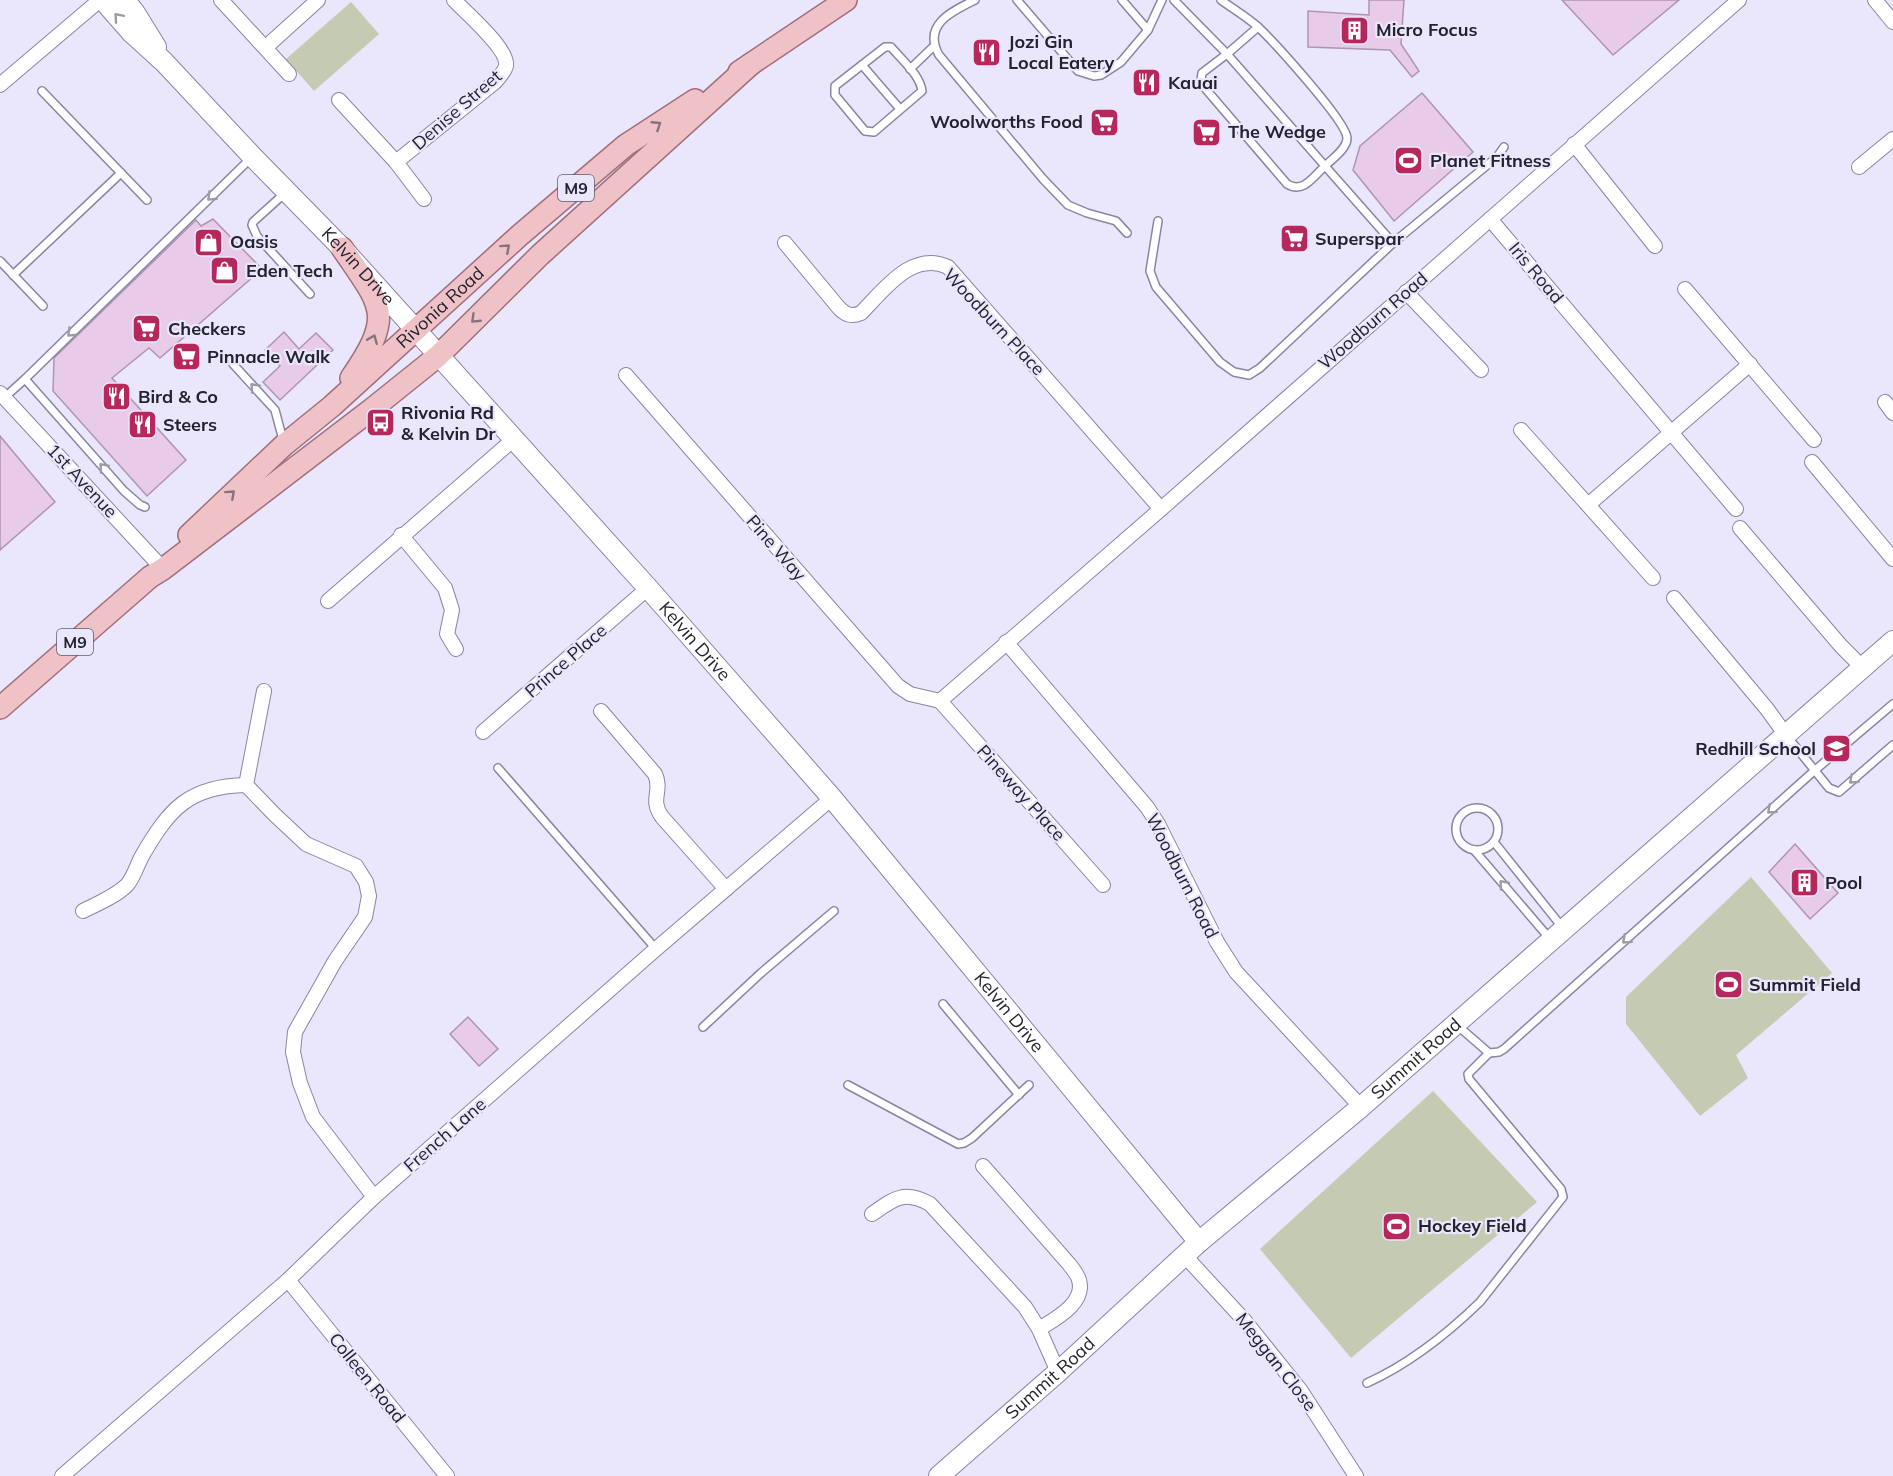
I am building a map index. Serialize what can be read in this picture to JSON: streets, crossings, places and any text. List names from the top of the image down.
{
  "streets": {
    "main road": [
      "M9",
      "Kelvin Drive",
      "Rivonia Road",
      "Summit Road"
    ],
    "street": [
      "Denise Street",
      "Iris Road",
      "Woodburn Road",
      "Woodburn Place",
      "1st Avenue",
      "Pine Way",
      "Prince Place",
      "Pineway Place",
      "French Lane",
      "Meggan Close",
      "Colleen Road"
    ]
  },
  "crossings": [
    ["Kelvin Drive", "Rivonia Road"],
    ["Kelvin Drive", "Prince Place"],
    ["Kelvin Drive", "Summit Road"],
    ["Kelvin Drive", "French Lane"],
    ["Kelvin Drive", "Meggan Close"],
    ["Iris Road", "Woodburn Road"],
    ["Rivonia Road", "1st Avenue"],
    ["Woodburn Road", "Woodburn Place"],
    ["Woodburn Road", "Pine Way"],
    ["Woodburn Road", "Pineway Place"],
    ["Woodburn Road", "Summit Road"],
    ["Pine Way", "Pineway Place"],
    ["Summit Road", "Meggan Close"],
    ["French Lane", "Colleen Road"]
  ],
  "places": {
    "building": ["Micro Focus", "Pool"],
    "restaurant": [
      "Jozi Gin Local Eatery",
      "Kauai",
      "Bird & Co",
      "Steers"
    ],
    "supermarket": [
      "Woolworths Food",
      "The Wedge",
      "Superspar",
      "Checkers",
      "Pinnacle Walk"
    ],
    "sports": ["Planet Fitness", "Summit Field", "Hockey Field"],
    "shop": ["Oasis", "Eden Tech"],
    "bus stop": ["Rivonia Rd & Kelvin Dr"],
    "school or university": ["Redhill School"]
  }
}
